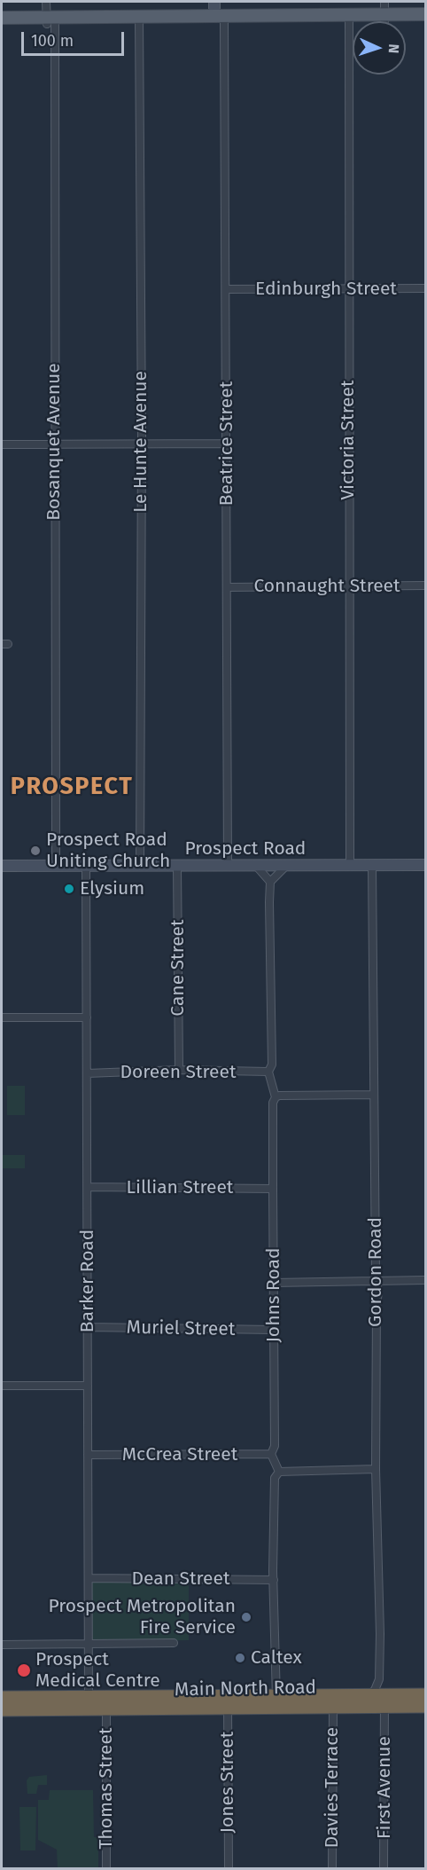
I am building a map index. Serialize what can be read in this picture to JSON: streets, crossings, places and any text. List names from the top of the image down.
{
  "streets": {
    "highway": ["Main North Road"],
    "main road": ["Prospect Road"],
    "street": [
      "Edinburgh Street",
      "Victoria Street",
      "Bosanquet Avenue",
      "Le Hunte Avenue",
      "Beatrice Street",
      "Connaught Street",
      "Cane Street",
      "Doreen Street",
      "Lillian Street",
      "Gordon Road",
      "Barker Road",
      "Johns Road",
      "Muriel Street",
      "McCrea Street",
      "Dean Street",
      "Jones Street",
      "Davies Terrace",
      "First Avenue",
      "Thomas Street"
    ]
  },
  "crossings": [
    ["Edinburgh Street", "Victoria Street"],
    ["Edinburgh Street", "Beatrice Street"],
    ["Victoria Street", "Connaught Street"],
    ["Victoria Street", "Prospect Road"],
    ["Bosanquet Avenue", "Prospect Road"],
    ["Le Hunte Avenue", "Prospect Road"],
    ["Beatrice Street", "Connaught Street"],
    ["Beatrice Street", "Prospect Road"],
    ["Prospect Road", "Cane Street"],
    ["Prospect Road", "Gordon Road"],
    ["Prospect Road", "Barker Road"],
    ["Cane Street", "Doreen Street"],
    ["Doreen Street", "Barker Road"],
    ["Doreen Street", "Johns Road"],
    ["Lillian Street", "Barker Road"],
    ["Lillian Street", "Johns Road"],
    ["Gordon Road", "Main North Road"],
    ["Gordon Road", "First Avenue"],
    ["Barker Road", "Muriel Street"],
    ["Barker Road", "McCrea Street"],
    ["Barker Road", "Dean Street"],
    ["Barker Road", "Main North Road"],
    ["Johns Road", "Muriel Street"],
    ["Johns Road", "McCrea Street"],
    ["Main North Road", "Jones Street"],
    ["Main North Road", "Davies Terrace"],
    ["Main North Road", "First Avenue"],
    ["Main North Road", "Thomas Street"]
  ],
  "districts": ["PROSPECT"],
  "places": [
    "Prospect Road Uniting Church",
    "Elysium",
    "Prospect Metropolitan Fire Service",
    "Caltex",
    "Prospect Medical Centre"
  ],
  "scale_bar": "100 m",
  "north": "right"
}
